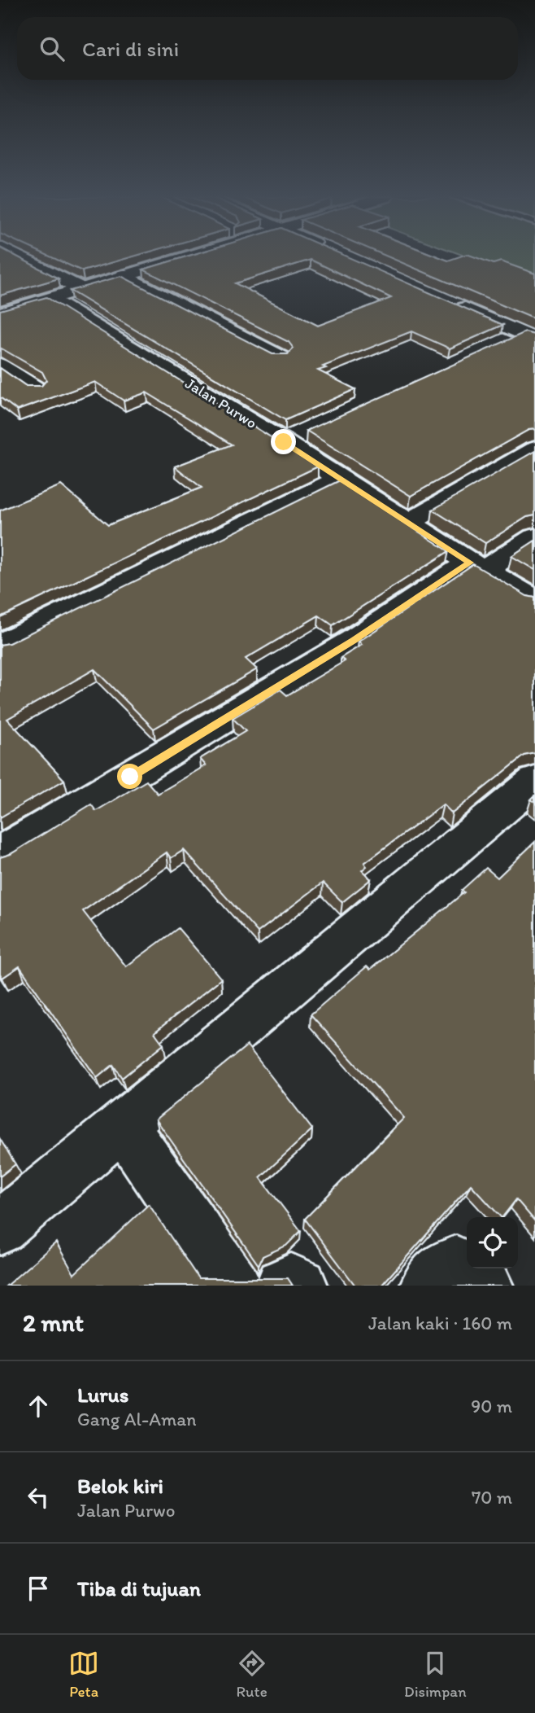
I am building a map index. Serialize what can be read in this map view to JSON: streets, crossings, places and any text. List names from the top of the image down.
{
  "streets": {
    "street": ["Jalan Purwo"]
  },
  "page": {
    "search": "Cari di sini",
    "heading": ["2 mnt", "Jalan kaki · 160 m"],
    "list": [
      ["Lurus", "Gang Al-Aman", "90 m"],
      ["Belok kiri", "Jalan Purwo", "70 m"],
      "Tiba di tujuan"
    ],
    "nav": ["Peta", "Rute", "Disimpan"]
  }
}
